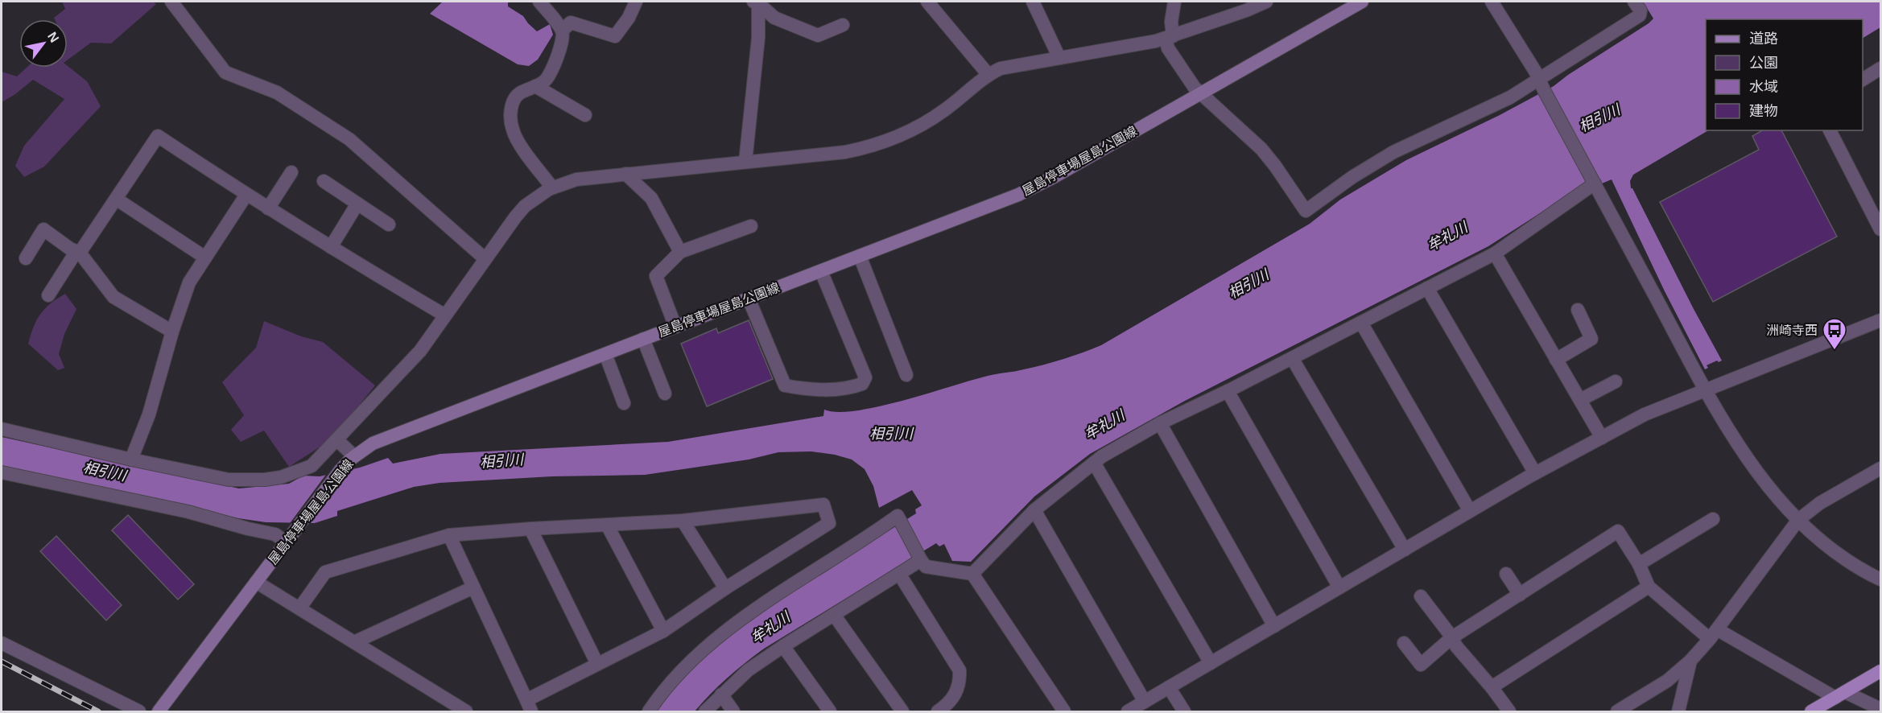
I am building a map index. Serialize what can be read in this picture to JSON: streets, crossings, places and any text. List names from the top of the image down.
{
  "streets": {
    "main road": ["屋島停車場屋島公園線"]
  },
  "water": ["相引川", "牟礼川"],
  "places": {
    "bus stop": ["洲崎寺西"]
  },
  "legend": [
    "道路",
    "公園",
    "水域",
    "建物"
  ],
  "north": "top right"
}
